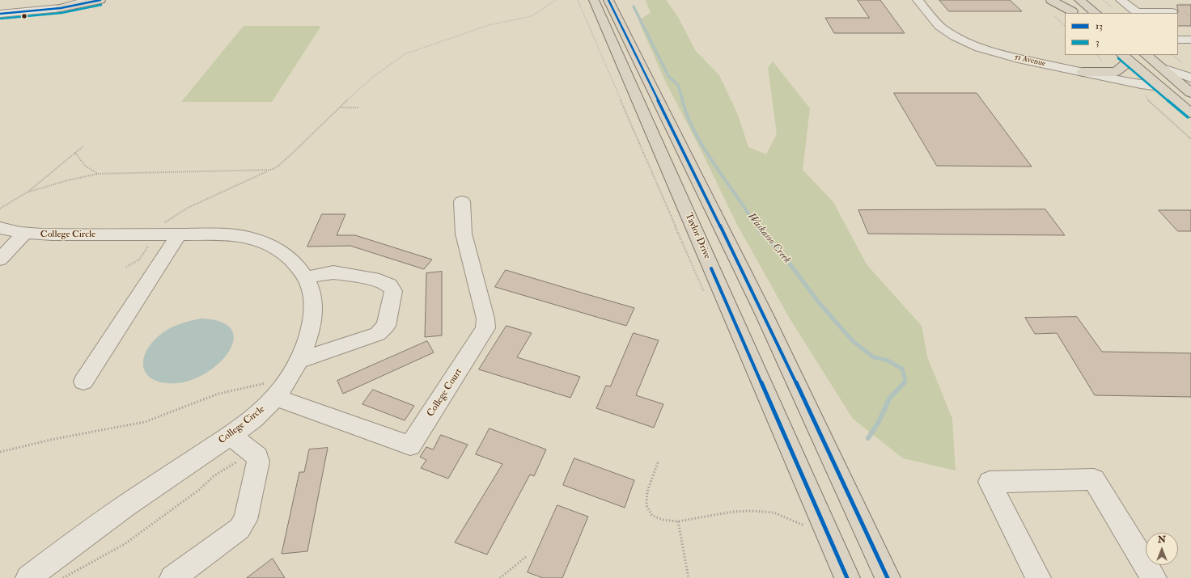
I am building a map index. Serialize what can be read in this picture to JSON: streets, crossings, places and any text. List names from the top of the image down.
{
  "streets": {
    "main road": ["Taylor Drive"],
    "street": ["51 Avenue", "College Circle", "College Court"]
  },
  "crossings": [
    ["College Circle", "College Court"]
  ],
  "water": ["Waskasoo Creek"],
  "lines": ["transit line 13", "transit line 3"],
  "legend": ["13", "3"],
  "north": "top"
}
